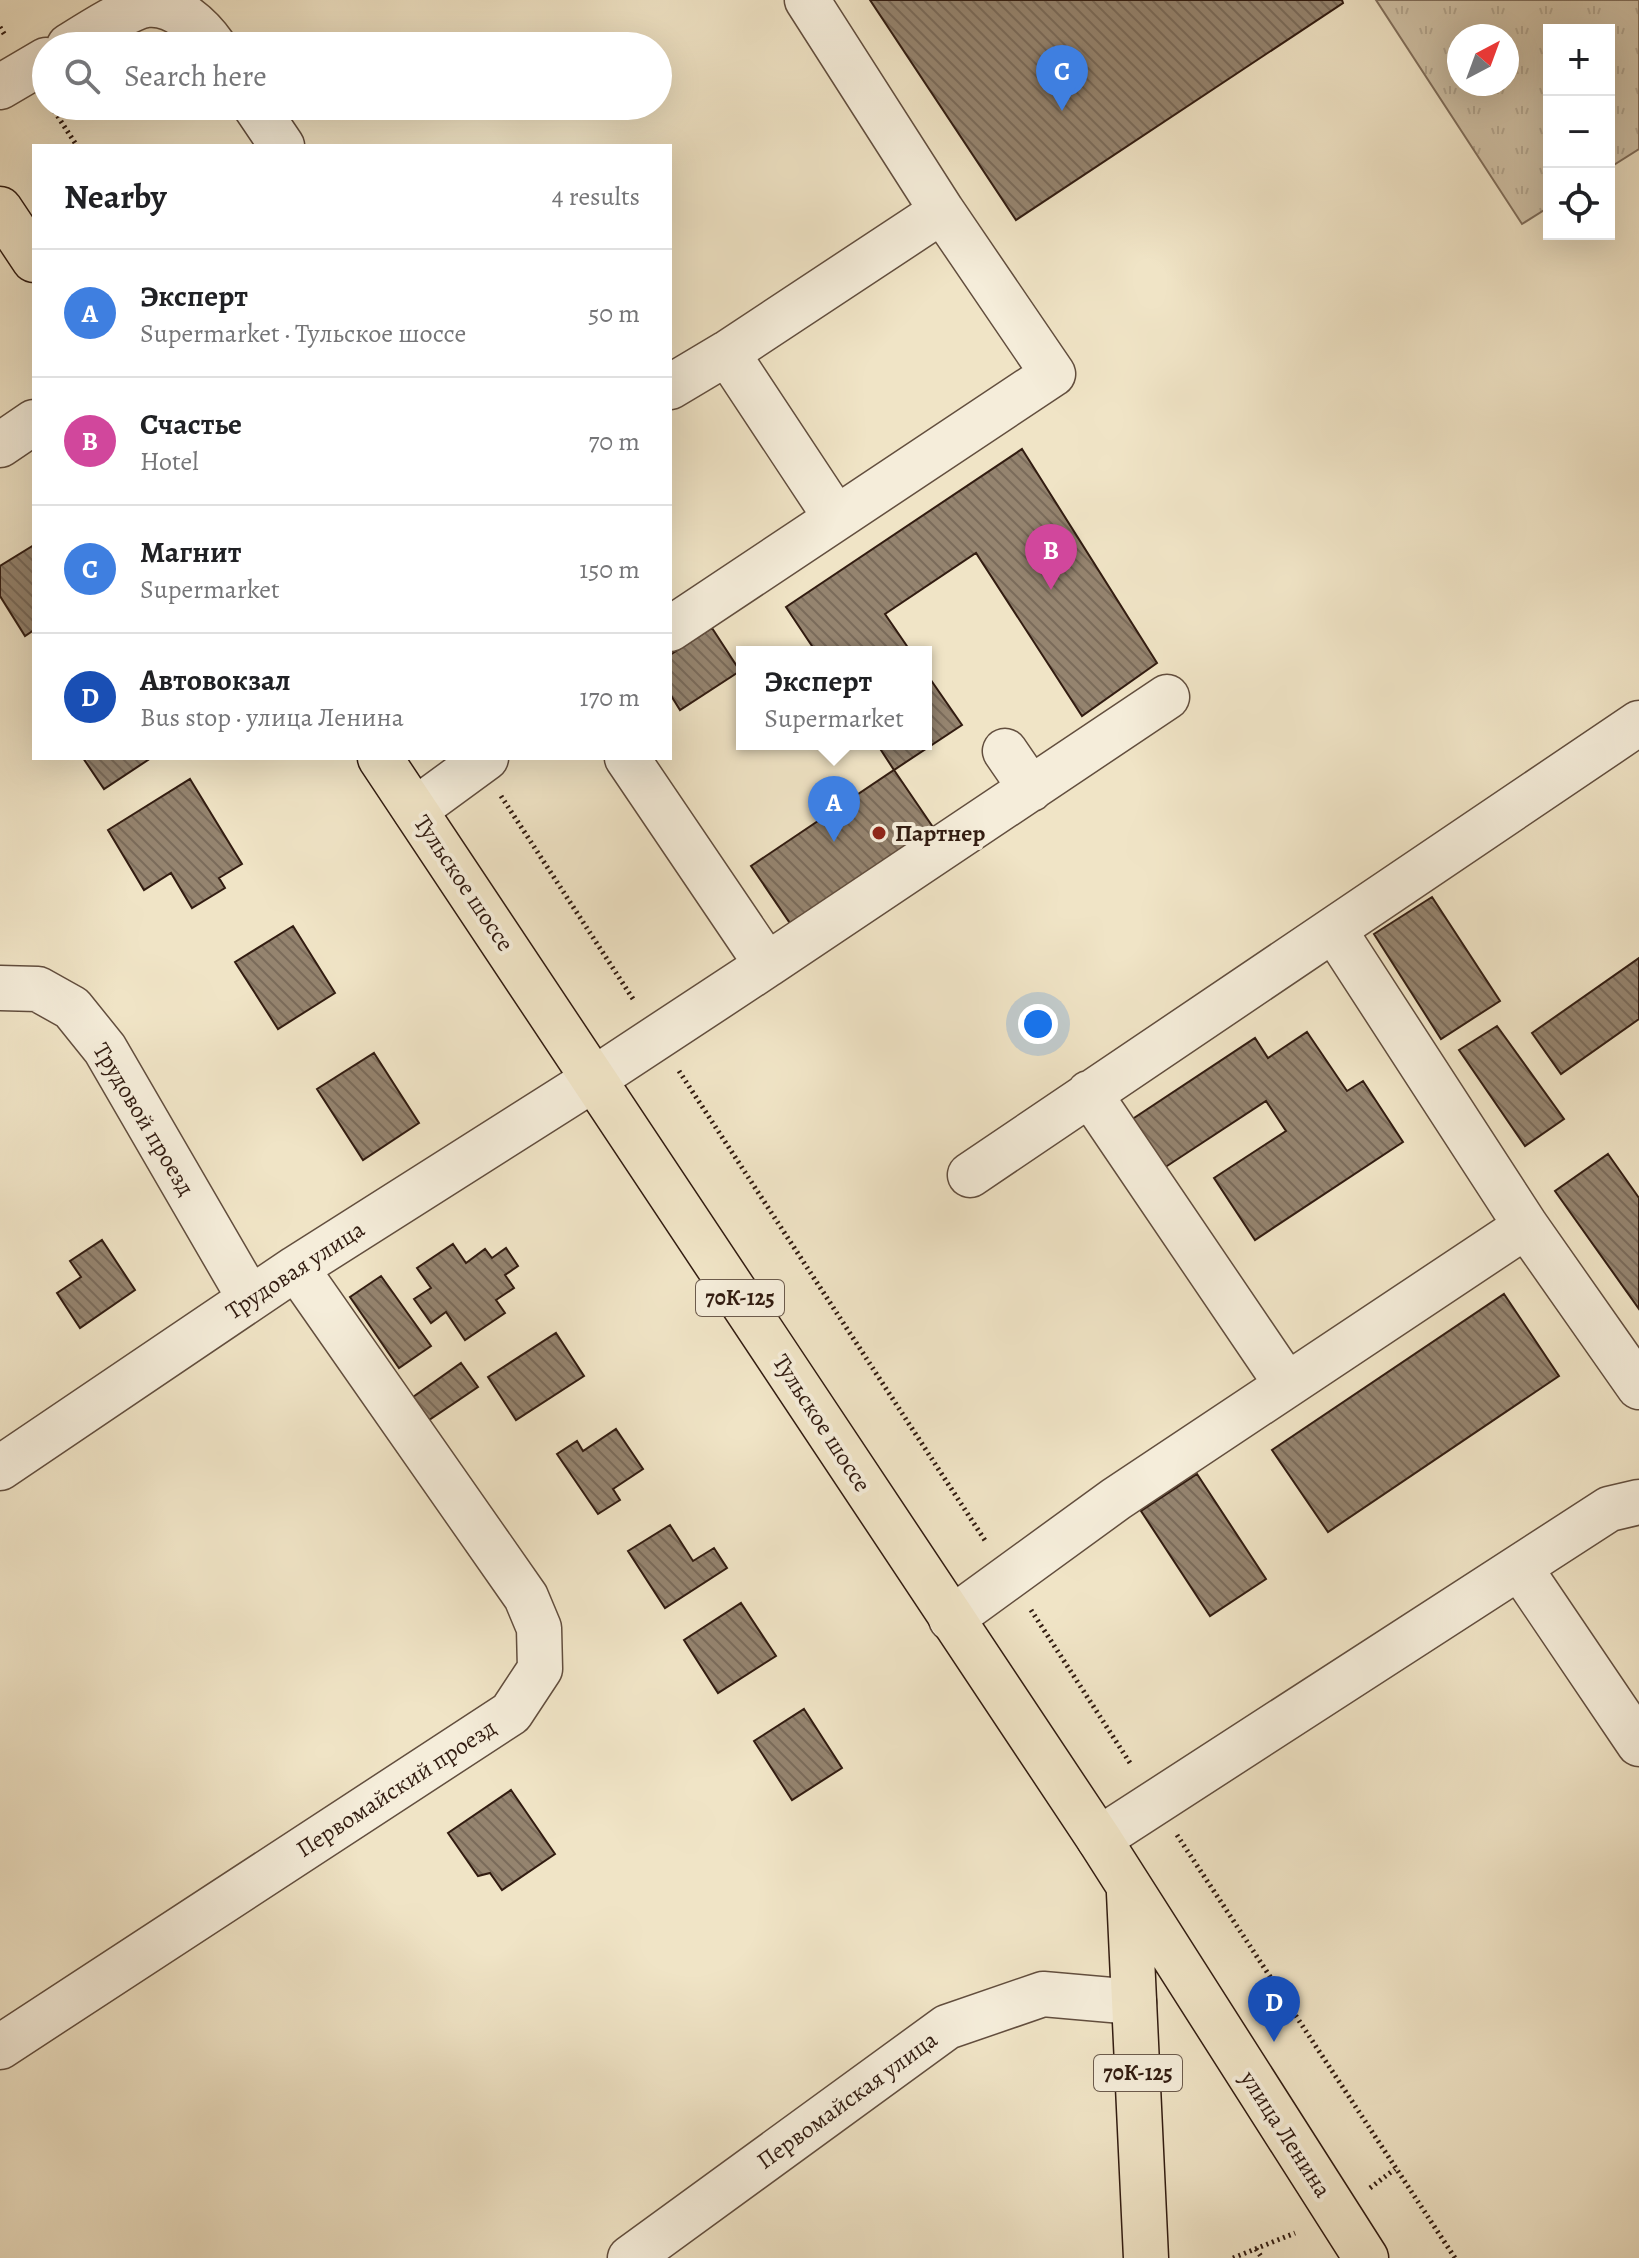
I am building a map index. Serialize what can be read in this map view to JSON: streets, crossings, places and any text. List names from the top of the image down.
{
  "streets": {
    "main road": ["Тульское шоссе", "70К-125", "улица Ленина"],
    "street": [
      "Трудовой проезд",
      "Трудовая улица",
      "Первомайский проезд",
      "Первомайская улица"
    ]
  },
  "crossings": [
    ["Тульское шоссе", "Трудовая улица"],
    ["Тульское шоссе", "70К-125"],
    ["Тульское шоссе", "улица Ленина"],
    ["Трудовой проезд", "Трудовая улица"],
    ["Трудовая улица", "Первомайский проезд"],
    ["70К-125", "Первомайская улица"],
    ["70К-125", "улица Ленина"]
  ],
  "places": ["Партнер"],
  "north": "top right",
  "page": {
    "map_buttons": ["+", "−"],
    "search": "Search here",
    "pins": [
      "C",
      "B",
      "A",
      "D"
    ],
    "heading": ["Nearby", "4 results"],
    "list": [
      {
        "mark": "A",
        "name": "Эксперт",
        "note": "Supermarket · Тульское шоссе",
        "value": "50 m"
      },
      {
        "mark": "B",
        "name": "Счастье",
        "note": "Hotel",
        "value": "70 m"
      },
      {
        "mark": "C",
        "name": "Магнит",
        "note": "Supermarket",
        "value": "150 m"
      },
      {
        "mark": "D",
        "name": "Автовокзал",
        "note": "Bus stop · улица Ленина",
        "value": "170 m"
      }
    ],
    "popup": ["Эксперт", "Supermarket"]
  }
}
